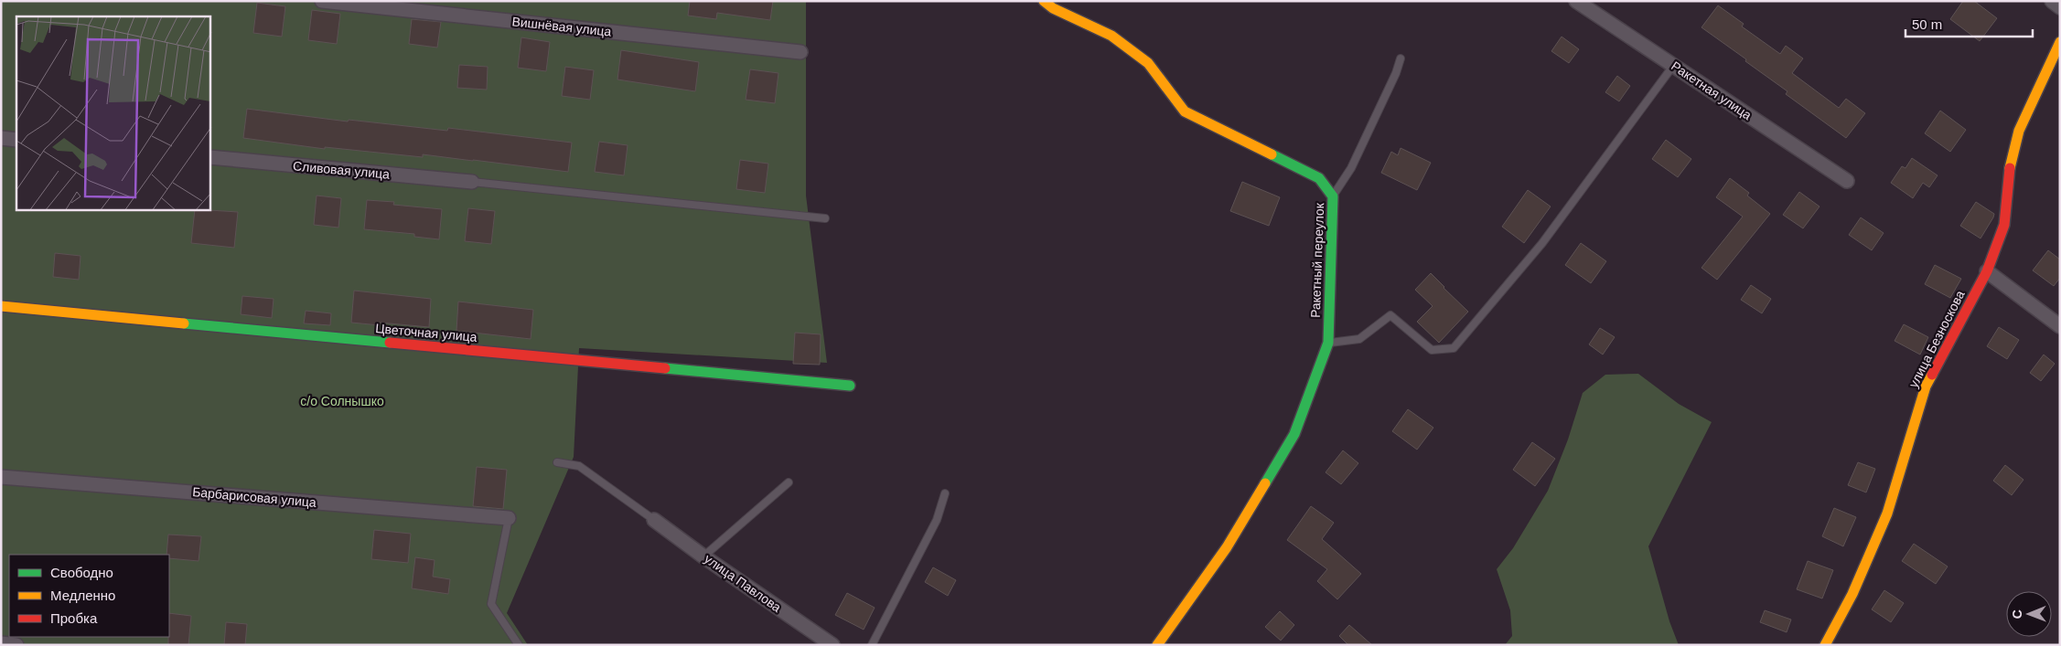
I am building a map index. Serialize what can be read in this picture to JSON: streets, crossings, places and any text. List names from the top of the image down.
{
  "streets": {
    "street": [
      "Вишнёвая улица",
      "Ракетная улица",
      "Сливовая улица",
      "Ракетный переулок",
      "Цветочная улица",
      "улица Безноскова",
      "Барбарисовая улица",
      "улица Павлова"
    ]
  },
  "parks": ["с/о Солнышко"],
  "legend": ["Свободно", "Медленно", "Пробка"],
  "scale_bar": "50 m",
  "north": "left"
}
